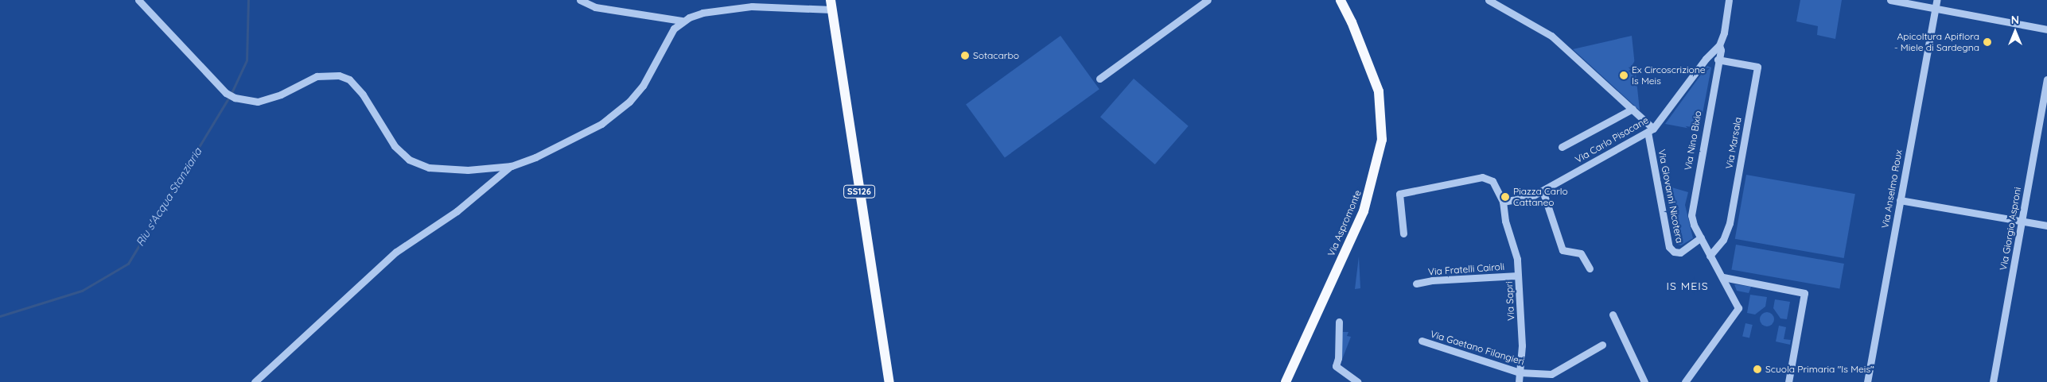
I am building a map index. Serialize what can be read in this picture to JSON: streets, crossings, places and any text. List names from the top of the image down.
{
  "streets": {
    "main road": ["SS126", "Via Aspromonte"],
    "street": [
      "Via Carlo Pisacane",
      "Via Nino Bixio",
      "Via Marsala",
      "Via Anselmo Roux",
      "Via Giovanni Nicotera",
      "Via Giorgio Asproni",
      "Via Fratelli Cairoli",
      "Via Sapri",
      "Via Gaetano Filangieri"
    ]
  },
  "crossings": [
    ["Via Carlo Pisacane", "Via Nino Bixio"],
    ["Via Carlo Pisacane", "Via Giovanni Nicotera"],
    ["Via Carlo Pisacane", "Via Sapri"],
    ["Via Nino Bixio", "Via Marsala"],
    ["Via Nino Bixio", "Via Giovanni Nicotera"],
    ["Via Fratelli Cairoli", "Via Sapri"],
    ["Via Sapri", "Via Gaetano Filangieri"]
  ],
  "districts": ["IS MEIS"],
  "water": ["Riu s'Acqua Stanziaria"],
  "places": [
    "Apicoltura Apiflora - Miele di Sardegna",
    "Sotacarbo",
    "Ex Circoscrizione Is Meis",
    "Piazza Carlo Cattaneo",
    "Scuola Primaria \"Is Meis\""
  ],
  "north": "top"
}
